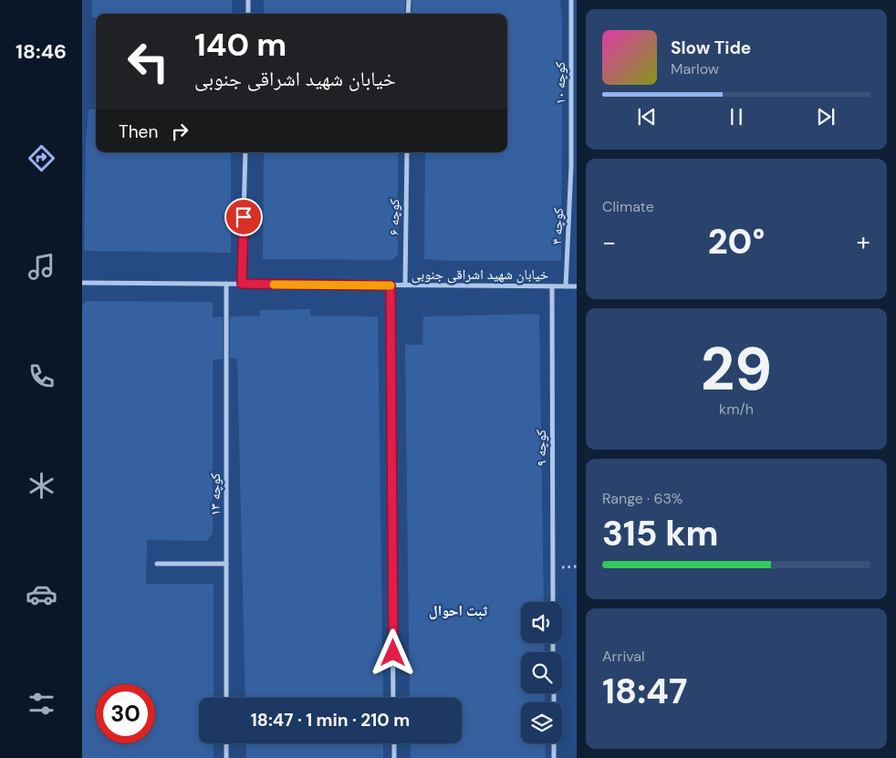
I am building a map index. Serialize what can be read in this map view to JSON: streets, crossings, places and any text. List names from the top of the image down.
{
  "streets": {
    "street": [
      "کوچه ۱۰",
      "کوچه ۶",
      "کوچه ۴",
      "خیابان شهید اشراقی جنوبی",
      "کوچه ۹",
      "کوچه ۱۳"
    ]
  },
  "crossings": [
    ["کوچه ۱۰", "کوچه ۴"],
    ["کوچه ۶", "خیابان شهید اشراقی جنوبی"],
    ["کوچه ۴", "خیابان شهید اشراقی جنوبی"],
    ["خیابان شهید اشراقی جنوبی", "کوچه ۹"],
    ["خیابان شهید اشراقی جنوبی", "کوچه ۱۳"]
  ],
  "districts": ["ثبت احوال"],
  "page": {
    "tabs": "18:46",
    "turn": ["140 m", "خیابان شهید اشراقی جنوبی"],
    "song": ["Slow Tide", "Marlow"],
    "then": "Then",
    "tile": [
      "Climate",
      ["29", "km/h"],
      ["Range · 63%", "315 km"],
      ["Arrival", "18:47"]
    ],
    "heat": ["−", "20°", "+"],
    "limit": "30",
    "trip": "18:47 · 1 min · 210 m"
  }
}
